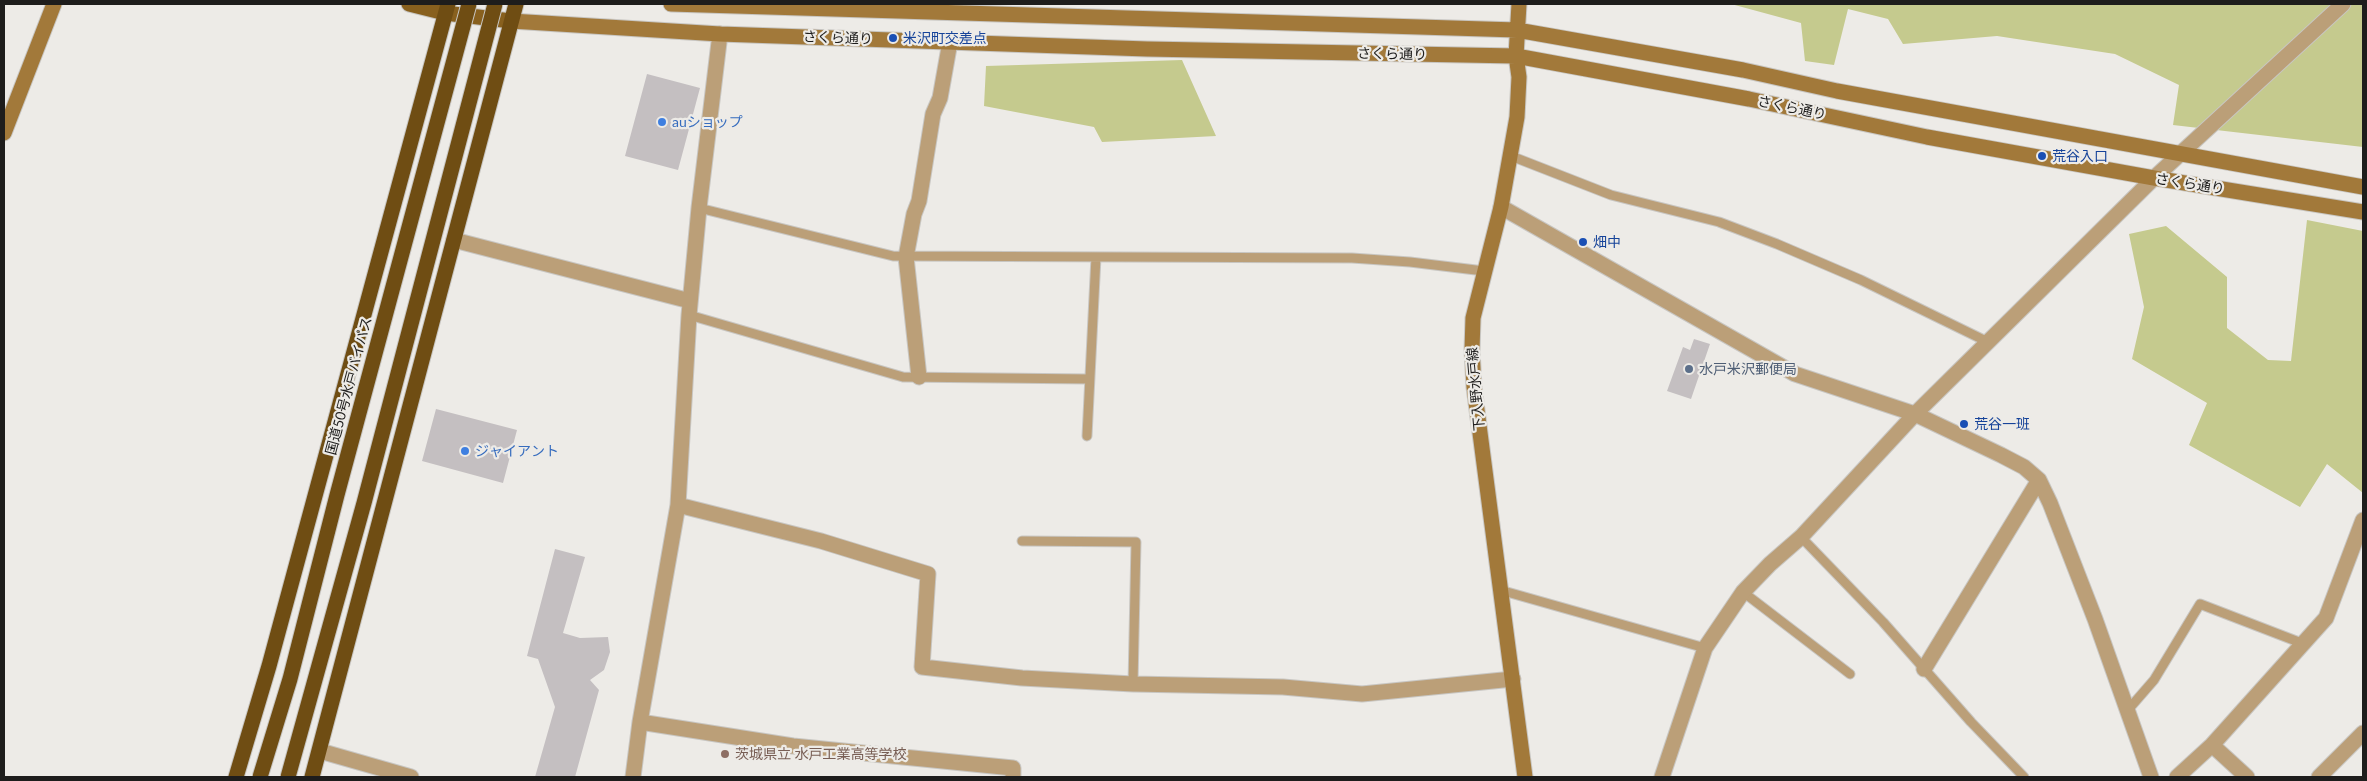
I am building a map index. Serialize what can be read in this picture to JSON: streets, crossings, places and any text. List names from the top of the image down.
{
  "streets": {
    "highway": ["国道50号水戸バイパス"],
    "main road": ["さくら通り"],
    "street": ["下入野水戸線"]
  },
  "crossings": [
    ["さくら通り", "下入野水戸線"]
  ],
  "places": [
    "米沢町交差点",
    "auショップ",
    "荒谷入口",
    "畑中",
    "水戸米沢郵便局",
    "荒谷一班",
    "ジャイアント",
    "茨城県立 水戸工業高等学校"
  ]
}
